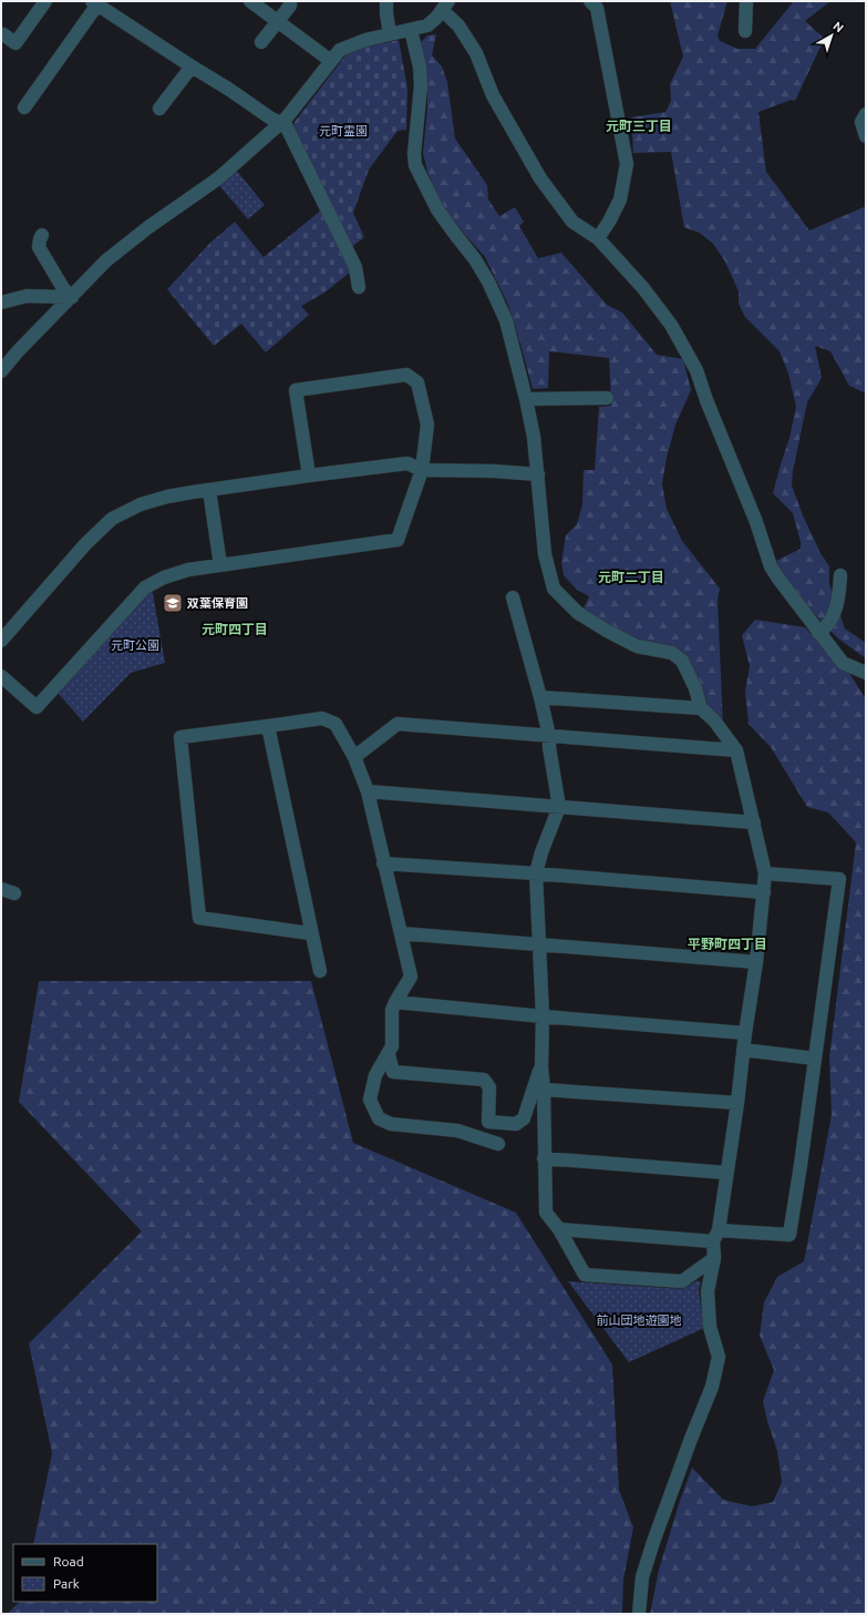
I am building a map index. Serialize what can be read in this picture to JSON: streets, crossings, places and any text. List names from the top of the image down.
{
  "districts": [
    "元町三丁目",
    "元町二丁目",
    "元町四丁目",
    "平野町四丁目"
  ],
  "parks": ["元町霊園", "元町公園", "前山団地遊園地"],
  "places": {
    "school or university": ["双葉保育園"]
  },
  "legend": ["Road", "Park"],
  "north": "top right"
}
